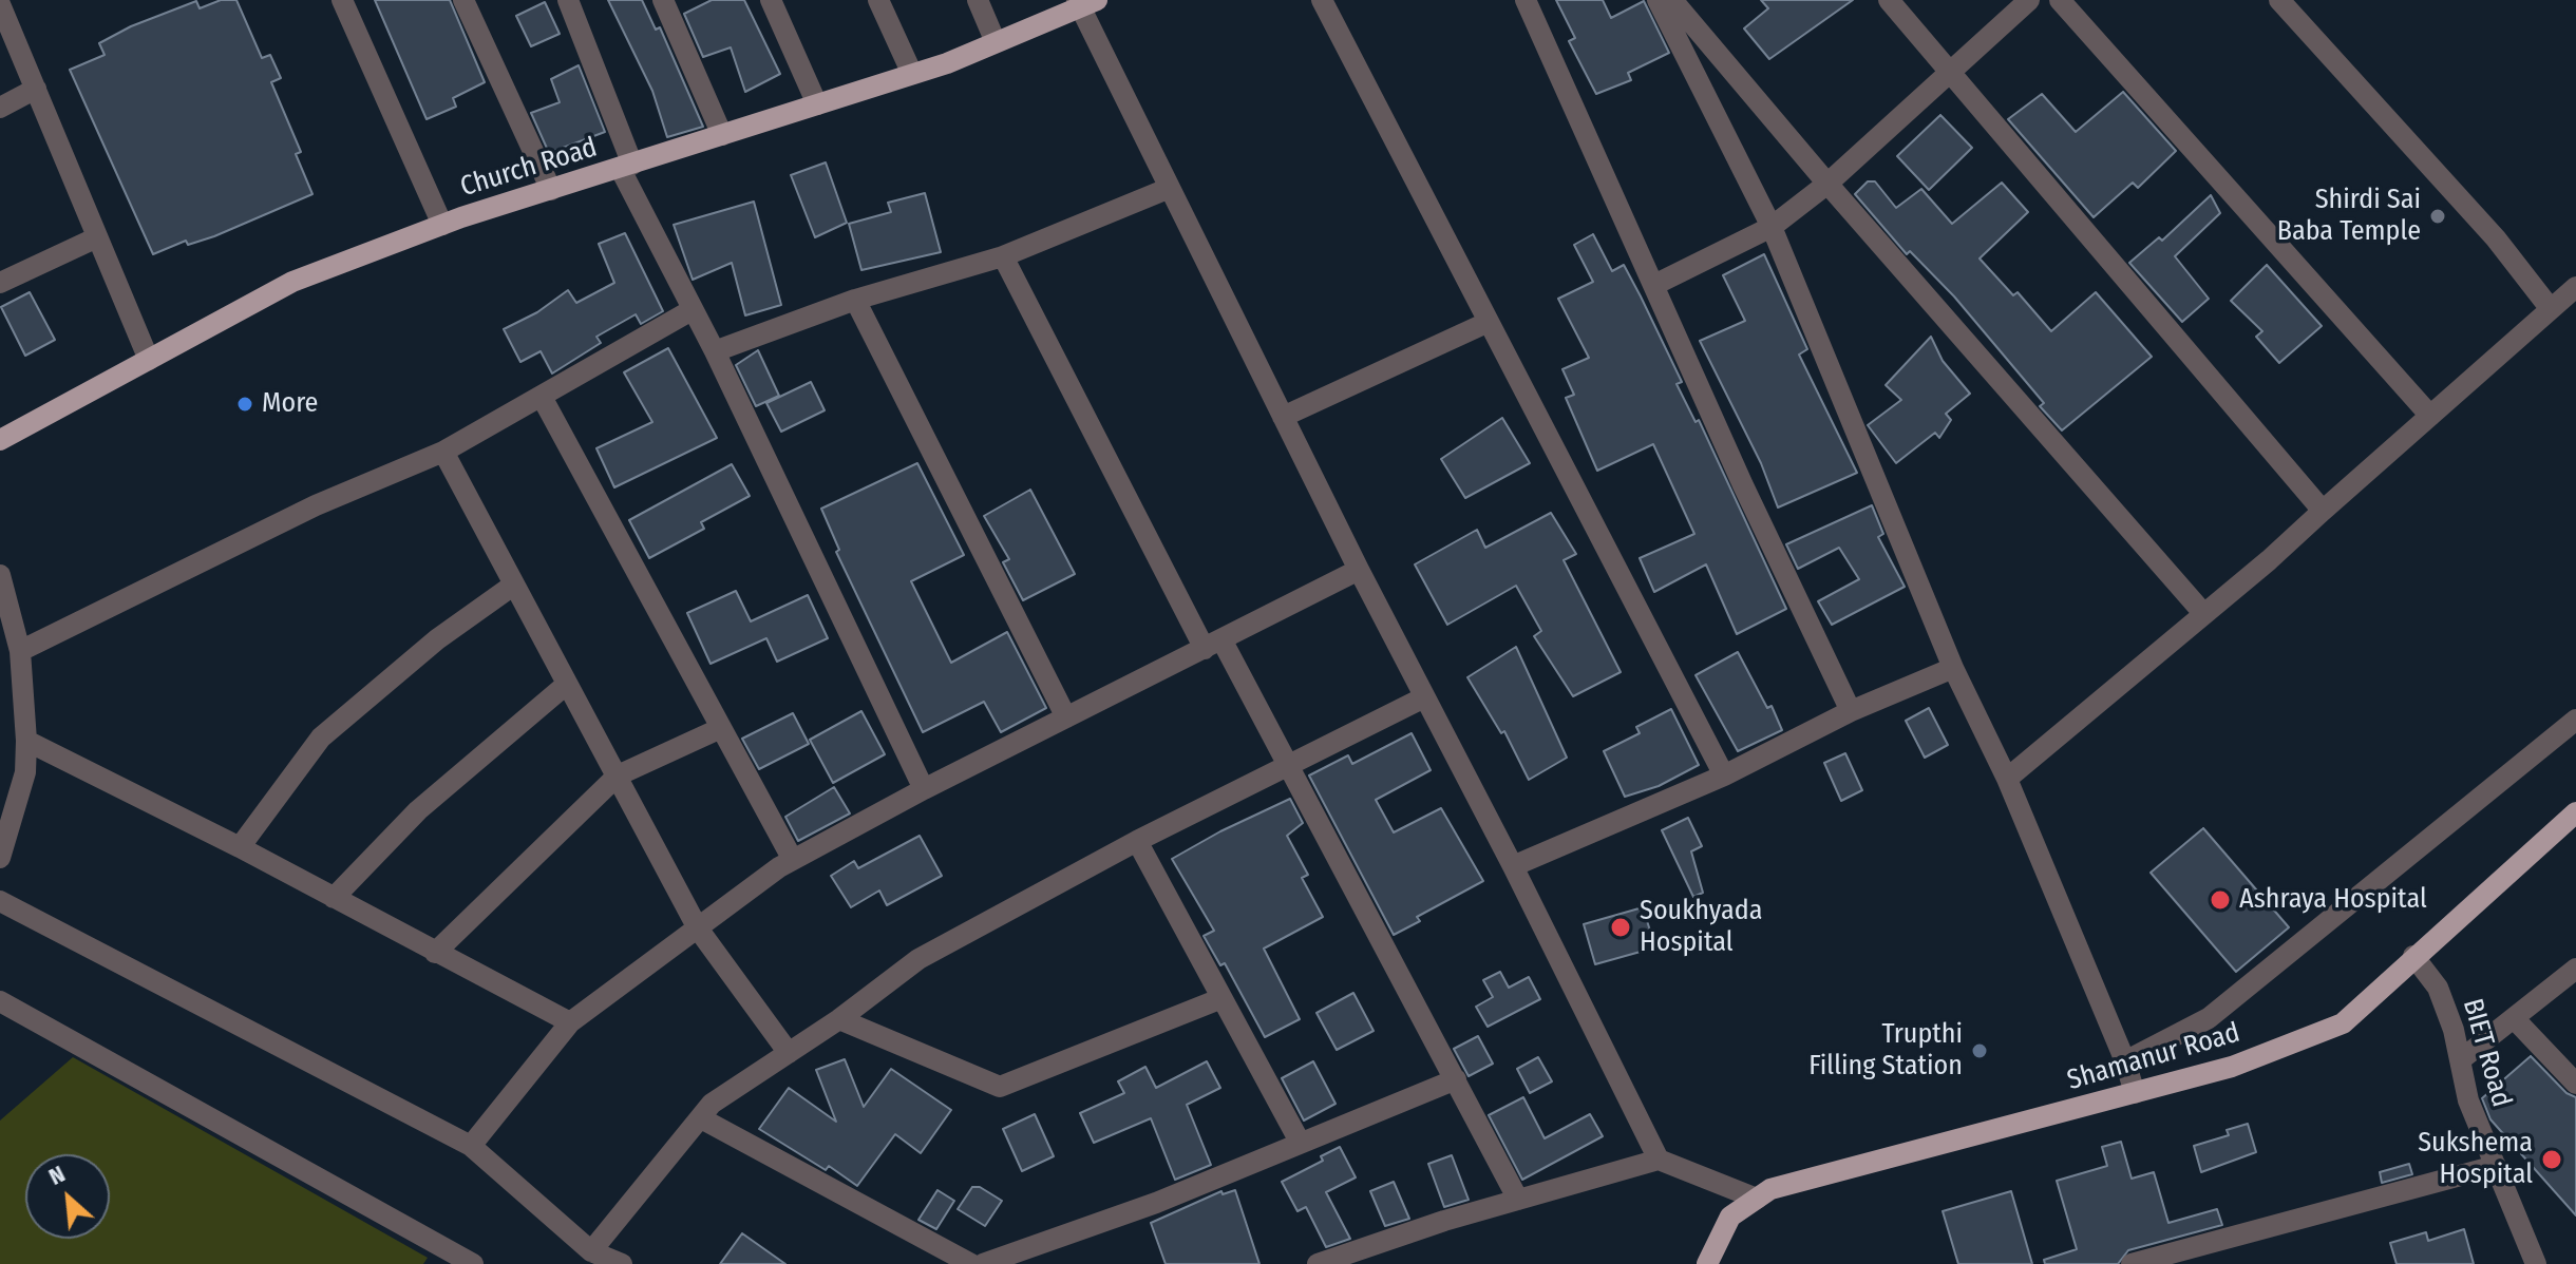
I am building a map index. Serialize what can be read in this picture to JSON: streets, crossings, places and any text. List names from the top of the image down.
{
  "streets": {
    "main road": ["Church Road", "Shamanur Road"],
    "street": ["BIET Road"]
  },
  "crossings": [
    ["BIET Road", "Shamanur Road"]
  ],
  "places": [
    "Shirdi Sai Baba Temple",
    "More",
    "Ashraya Hospital",
    "Soukhyada Hospital",
    "Trupthi Filling Station",
    "Sukshema Hospital"
  ],
  "north": "top left"
}
